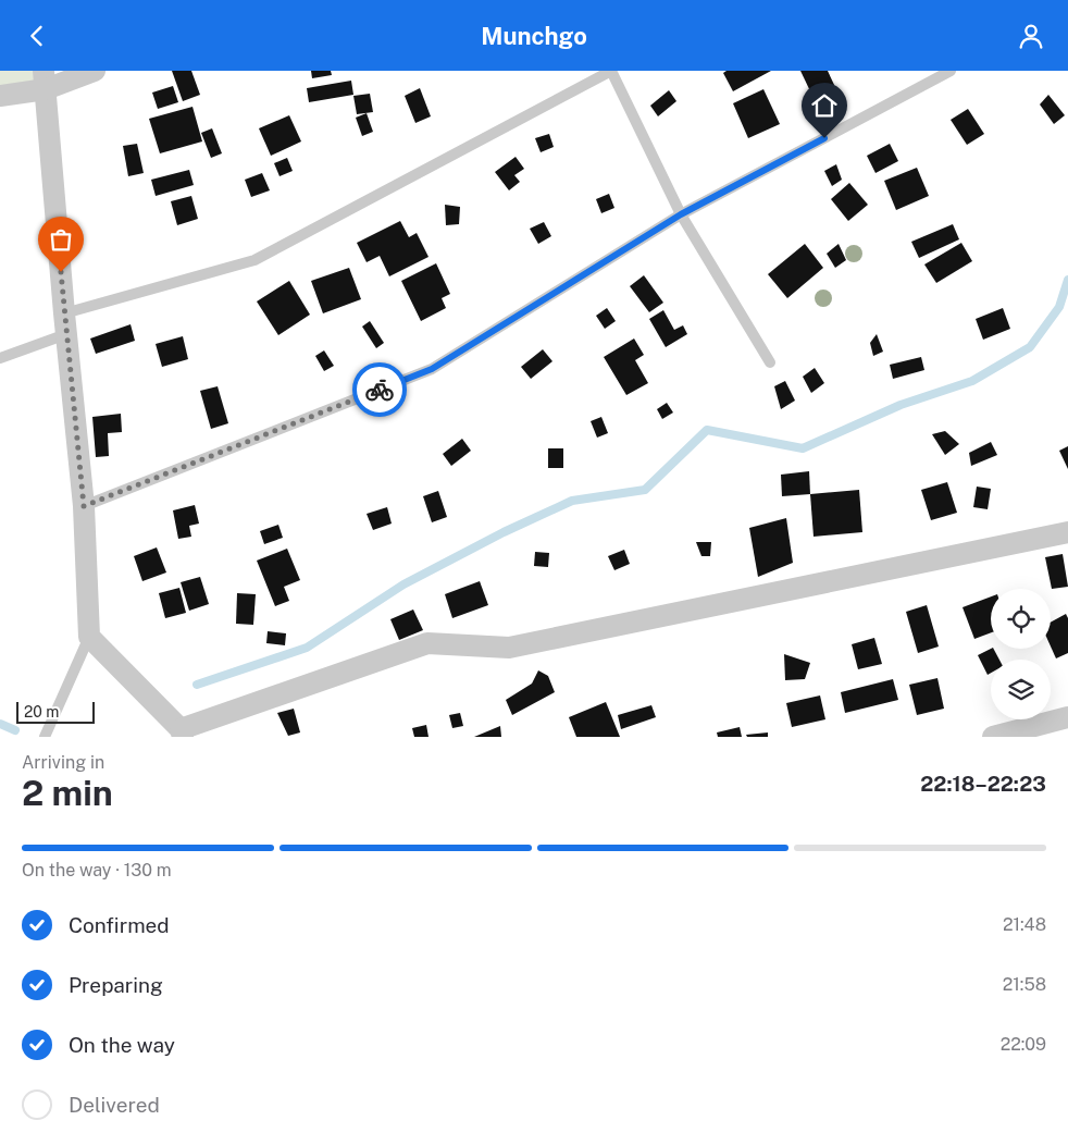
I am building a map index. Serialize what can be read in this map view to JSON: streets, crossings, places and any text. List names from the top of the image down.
{
  "scale_bar": "20 m",
  "page": {
    "header": "Munchgo",
    "scale": "20 m",
    "heading": ["2 min", "Arriving in", "22:18–22:23"],
    "bar": "On the way · 130 m",
    "list": [
      ["Confirmed", "21:48"],
      ["Preparing", "21:58"],
      ["On the way", "22:09"],
      "Delivered"
    ]
  }
}
